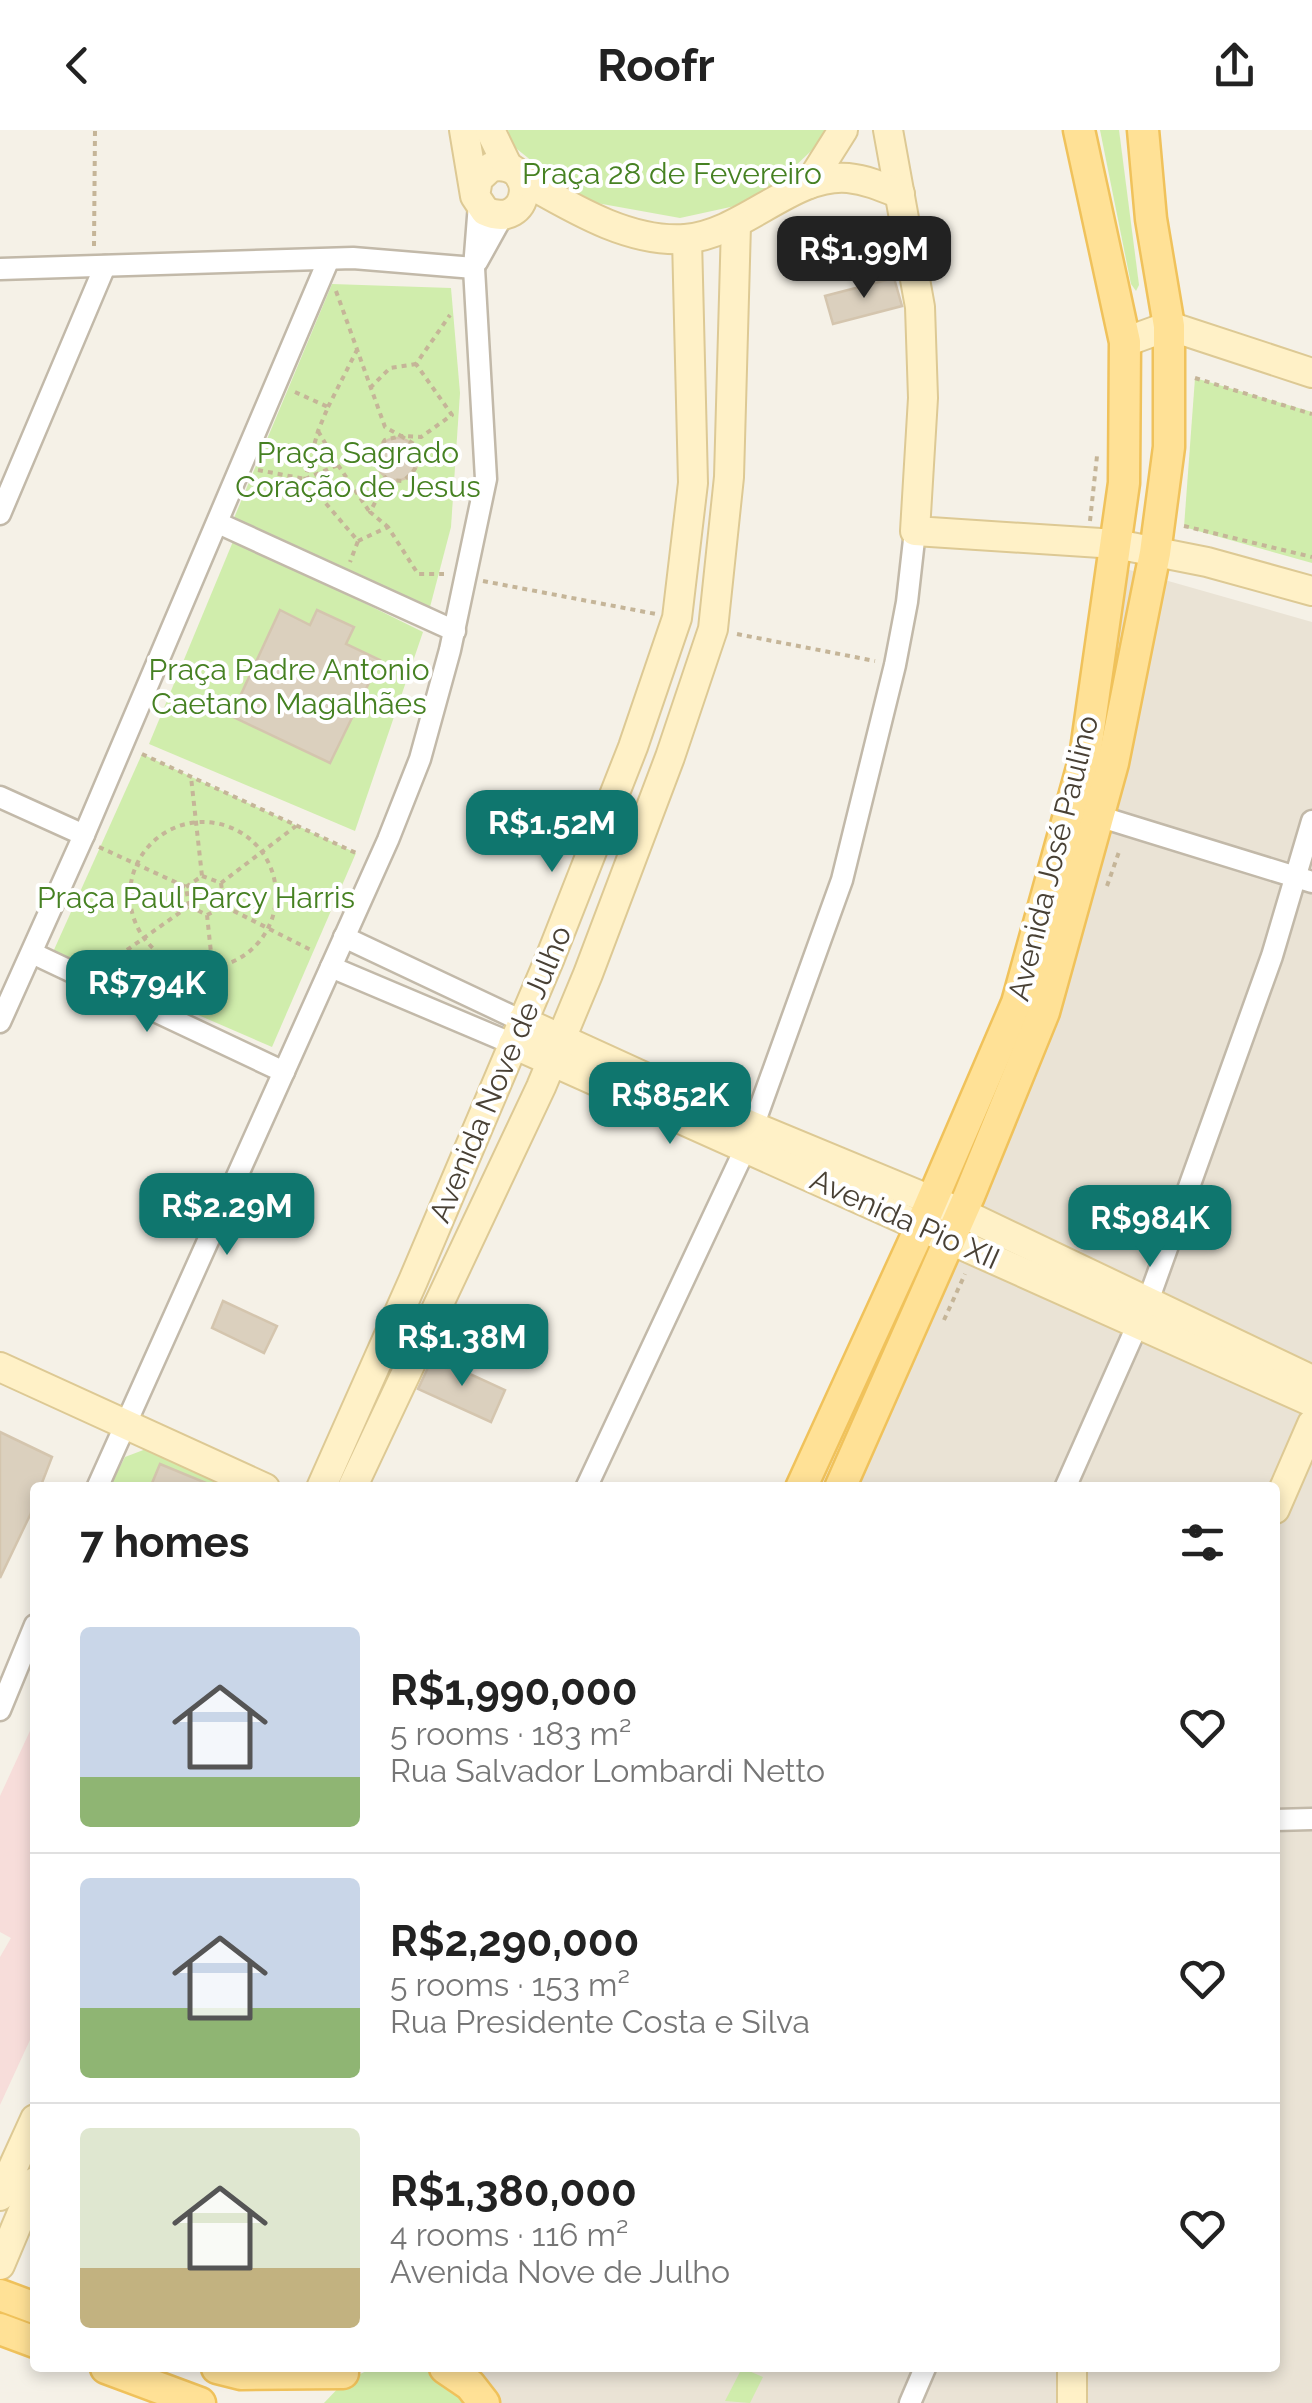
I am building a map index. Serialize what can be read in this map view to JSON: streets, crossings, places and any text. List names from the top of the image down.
{
  "streets": {
    "main road": ["Avenida José Paulino"],
    "street": ["Avenida Nove de Julho", "Avenida Pio XII"]
  },
  "crossings": [
    ["Avenida José Paulino", "Avenida Pio XII"],
    ["Avenida Nove de Julho", "Avenida Pio XII"]
  ],
  "parks": [
    "Praça 28 de Fevereiro",
    "Praça Sagrado Coração de Jesus",
    "Praça Padre Antonio Caetano Magalhães",
    "Praça Paul Parcy Harris"
  ],
  "page": {
    "header": "Roofr",
    "price": [
      "R$1.99M",
      "R$1.52M",
      "R$794K",
      "R$852K",
      "R$2.29M",
      "R$984K",
      "R$1.38M"
    ],
    "heading": "7 homes",
    "list": [
      {
        "name": "R$1,990,000",
        "note": "5 rooms · 183 m² · Rua Salvador Lombardi Netto"
      },
      {
        "name": "R$2,290,000",
        "note": "5 rooms · 153 m² · Rua Presidente Costa e Silva"
      },
      {
        "name": "R$1,380,000",
        "note": "4 rooms · 116 m² · Avenida Nove de Julho"
      }
    ]
  }
}
